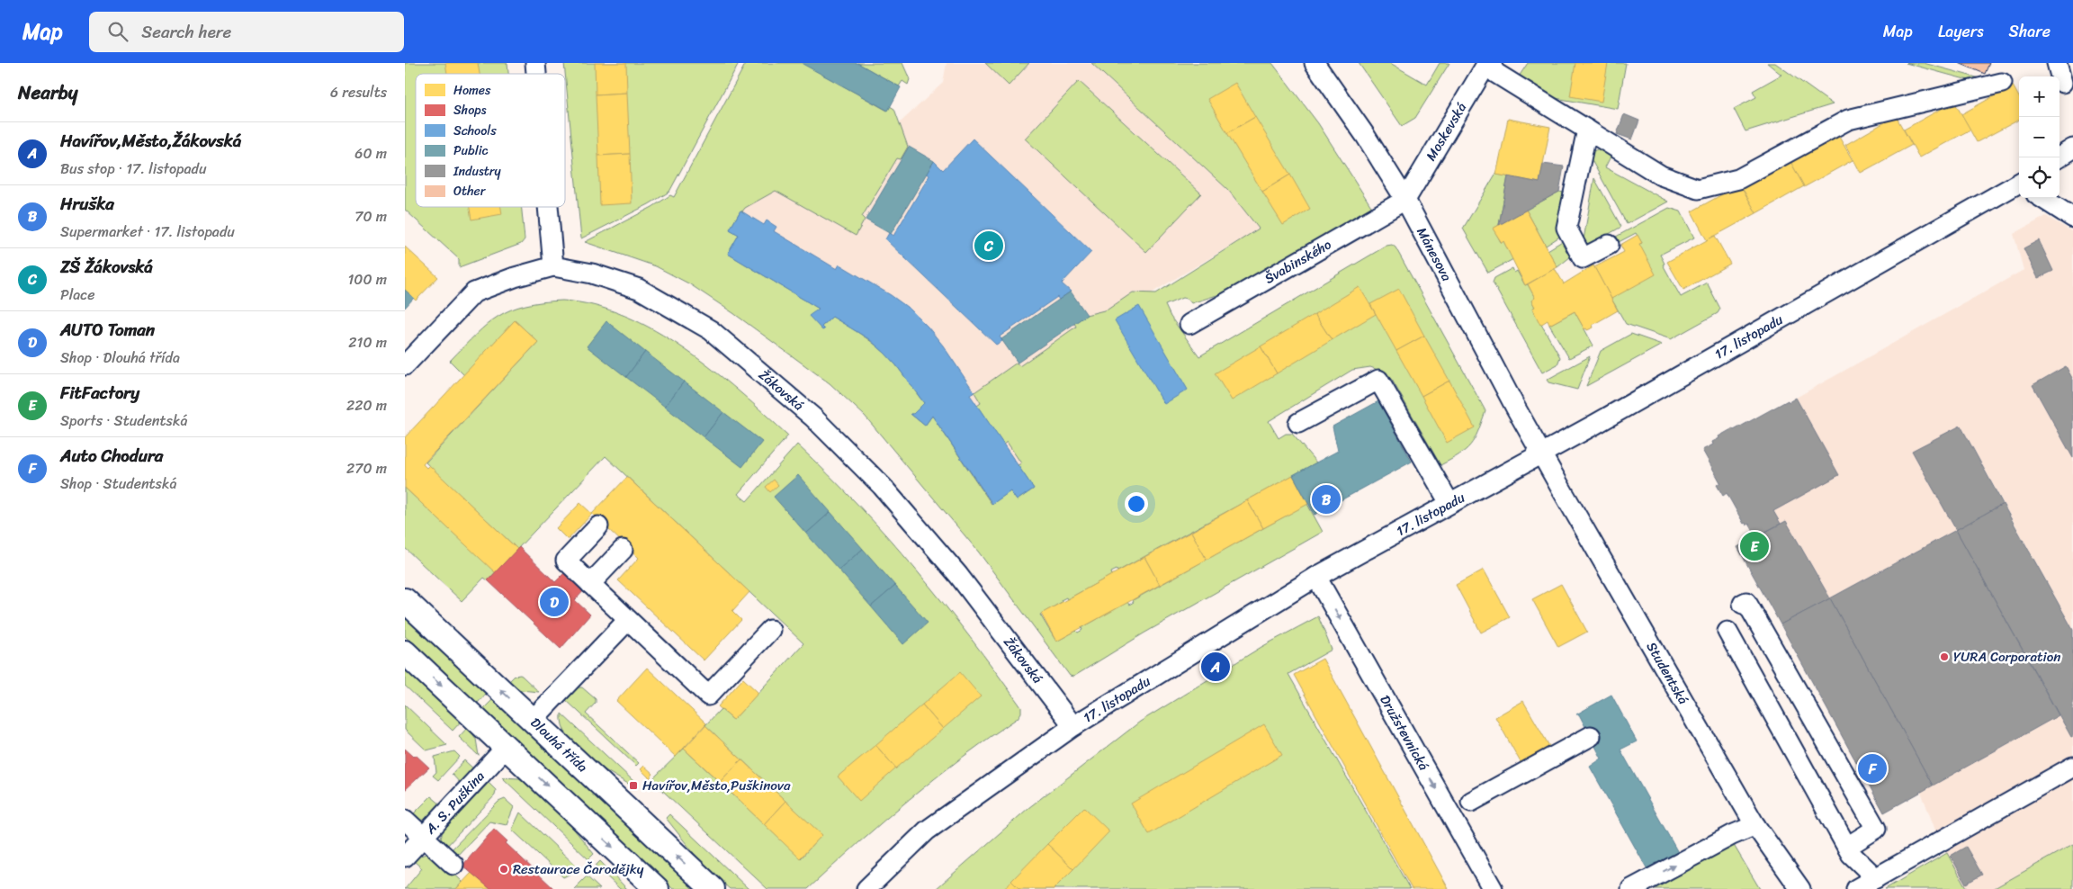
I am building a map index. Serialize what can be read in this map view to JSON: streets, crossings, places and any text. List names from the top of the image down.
{
  "streets": {
    "main road": ["Dlouhá třída"],
    "street": [
      "Moskevská",
      "Mánesova",
      "Švabinského",
      "17. listopadu",
      "Žákovská",
      "Studentská",
      "Družstevnická",
      "A. S. Puškina"
    ]
  },
  "crossings": [
    ["Moskevská", "Mánesova"],
    ["Moskevská", "Švabinského"],
    ["Mánesova", "Švabinského"],
    ["Mánesova", "17. listopadu"],
    ["Mánesova", "Studentská"],
    ["17. listopadu", "Žákovská"],
    ["17. listopadu", "Studentská"],
    ["17. listopadu", "Družstevnická"]
  ],
  "one_way": ["Družstevnická"],
  "places": {
    "other": ["YURA Corporation", "Restaurace Čarodějky"],
    "transit": ["Havířov,Město,Puškinova"]
  },
  "legend": [
    "Homes",
    "Shops",
    "Schools",
    "Public",
    "Industry",
    "Other"
  ],
  "page": {
    "header": "Map",
    "search": "Search here",
    "nav": ["Map", "Layers", "Share"],
    "heading": ["Nearby", "6 results"],
    "map_buttons": ["+", "−"],
    "list": [
      {
        "mark": "A",
        "name": "Havířov,Město,Žákovská",
        "note": "Bus stop · 17. listopadu",
        "value": "60 m"
      },
      {
        "mark": "B",
        "name": "Hruška",
        "note": "Supermarket · 17. listopadu",
        "value": "70 m"
      },
      {
        "mark": "C",
        "name": "ZŠ Žákovská",
        "note": "Place",
        "value": "100 m"
      },
      {
        "mark": "D",
        "name": "AUTO Toman",
        "note": "Shop · Dlouhá třída",
        "value": "210 m"
      },
      {
        "mark": "E",
        "name": "FitFactory",
        "note": "Sports · Studentská",
        "value": "220 m"
      },
      {
        "mark": "F",
        "name": "Auto Chodura",
        "note": "Shop · Studentská",
        "value": "270 m"
      }
    ],
    "pins": [
      "C",
      "B",
      "E",
      "D",
      "A",
      "F"
    ]
  }
}
